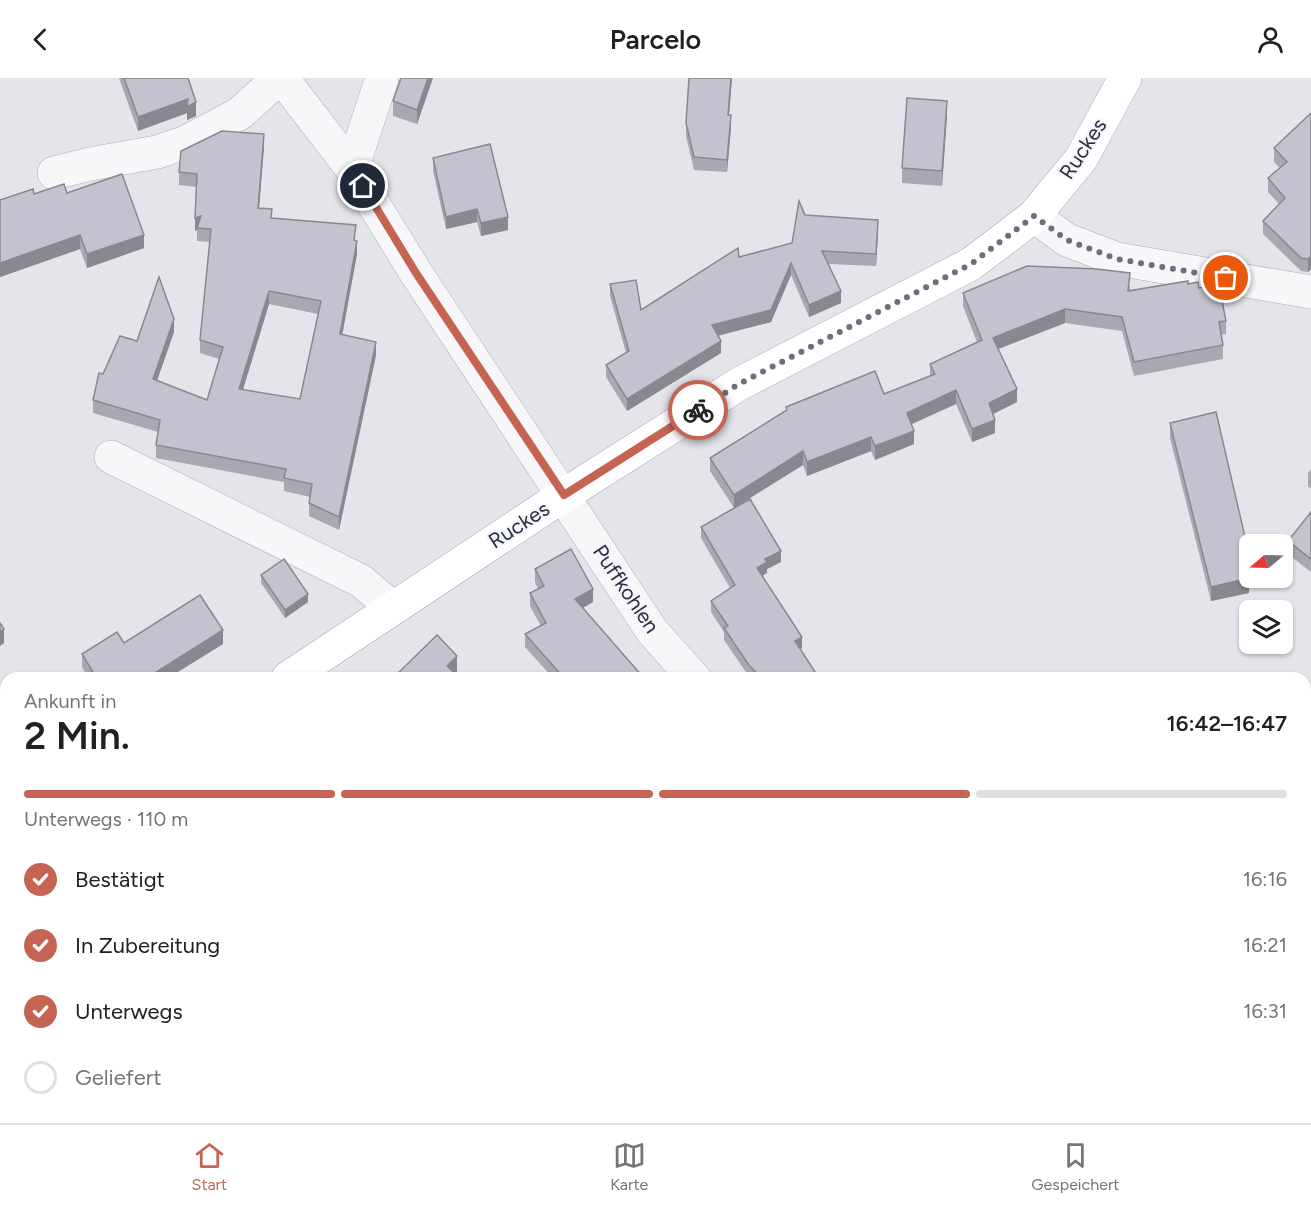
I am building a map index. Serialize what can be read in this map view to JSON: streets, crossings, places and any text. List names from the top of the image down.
{
  "streets": {
    "main road": ["Ruckes"],
    "street": ["Puffkohlen"]
  },
  "crossings": [
    ["Ruckes", "Puffkohlen"]
  ],
  "north": "left",
  "page": {
    "header": "Parcelo",
    "heading": ["2 Min.", "Ankunft in", "16:42–16:47"],
    "bar": "Unterwegs · 110 m",
    "list": [
      ["Bestätigt", "16:16"],
      ["In Zubereitung", "16:21"],
      ["Unterwegs", "16:31"],
      "Geliefert"
    ],
    "tabs": ["Start", "Karte", "Gespeichert"]
  }
}
